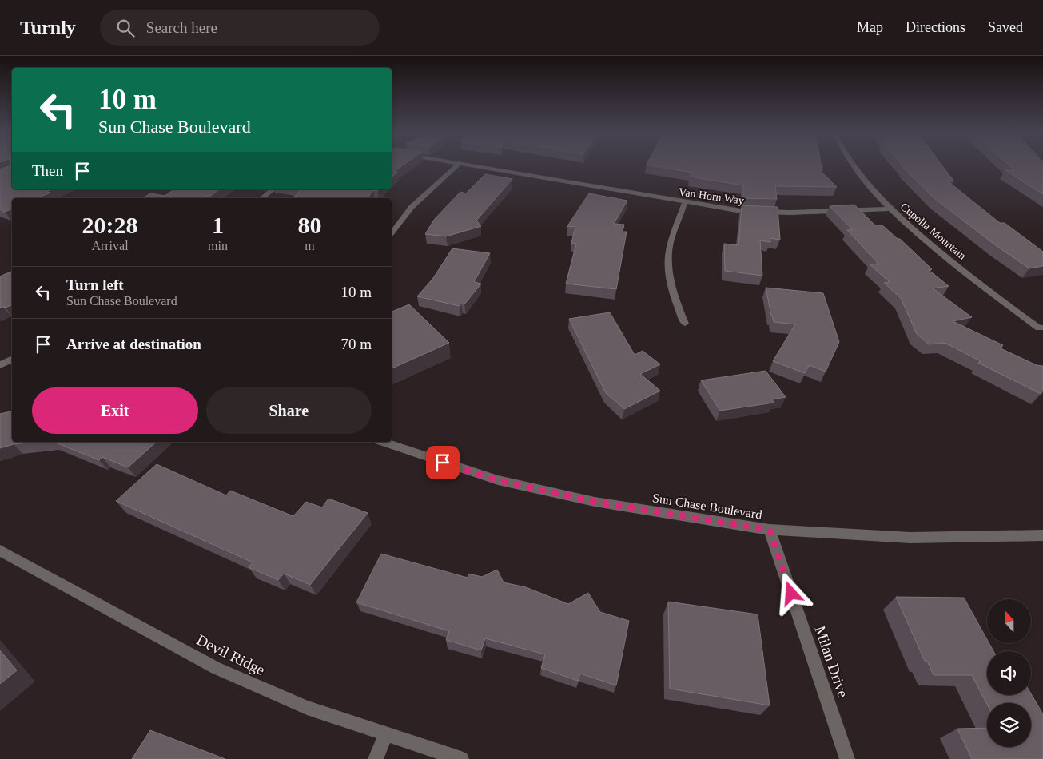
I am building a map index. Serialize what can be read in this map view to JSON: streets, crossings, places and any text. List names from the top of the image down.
{
  "streets": {
    "street": [
      "Van Horn Way",
      "Cupolla Mountain",
      "Sun Chase Boulevard",
      "Devil Ridge",
      "Milan Drive"
    ]
  },
  "crossings": [
    ["Van Horn Way", "Cupolla Mountain"],
    ["Sun Chase Boulevard", "Milan Drive"]
  ],
  "north": "top",
  "page": {
    "header": "Turnly",
    "search": "Search here",
    "nav": ["Map", "Directions", "Saved"],
    "turn": ["10 m", "Sun Chase Boulevard"],
    "then": "Then",
    "eta": [
      "20:28",
      "Arrival",
      "1",
      "min",
      "80",
      "m"
    ],
    "list": [
      {
        "name": "Turn left",
        "note": "Sun Chase Boulevard",
        "value": "10 m"
      },
      {
        "name": "Arrive at destination",
        "value": "70 m"
      }
    ],
    "buttons": ["Exit", "Share"]
  }
}
